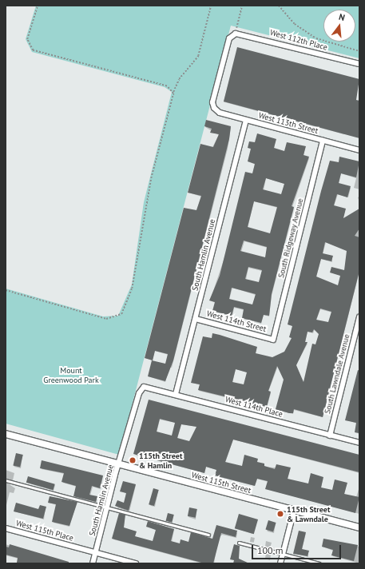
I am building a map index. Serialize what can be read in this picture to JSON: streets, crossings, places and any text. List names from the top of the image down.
{
  "streets": {
    "street": [
      "West 112th Place",
      "West 113th Street",
      "South Ridgeway Avenue",
      "South Hamlin Avenue",
      "West 114th Street",
      "South Lawndale Avenue",
      "West 114th Place",
      "West 115th Street",
      "West 115th Place"
    ]
  },
  "crossings": [
    ["West 112th Place", "West 113th Street"],
    ["West 113th Street", "South Ridgeway Avenue"],
    ["West 113th Street", "South Hamlin Avenue"],
    ["South Ridgeway Avenue", "West 114th Street"],
    ["South Hamlin Avenue", "West 114th Street"],
    ["South Hamlin Avenue", "West 114th Place"],
    ["South Hamlin Avenue", "West 115th Street"],
    ["South Hamlin Avenue", "West 115th Place"],
    ["South Lawndale Avenue", "West 114th Place"]
  ],
  "parks": ["Mount Greenwood Park"],
  "places": ["115th Street & Hamlin", "115th Street & Lawndale"],
  "scale_bar": "100 m",
  "north": "top"
}
